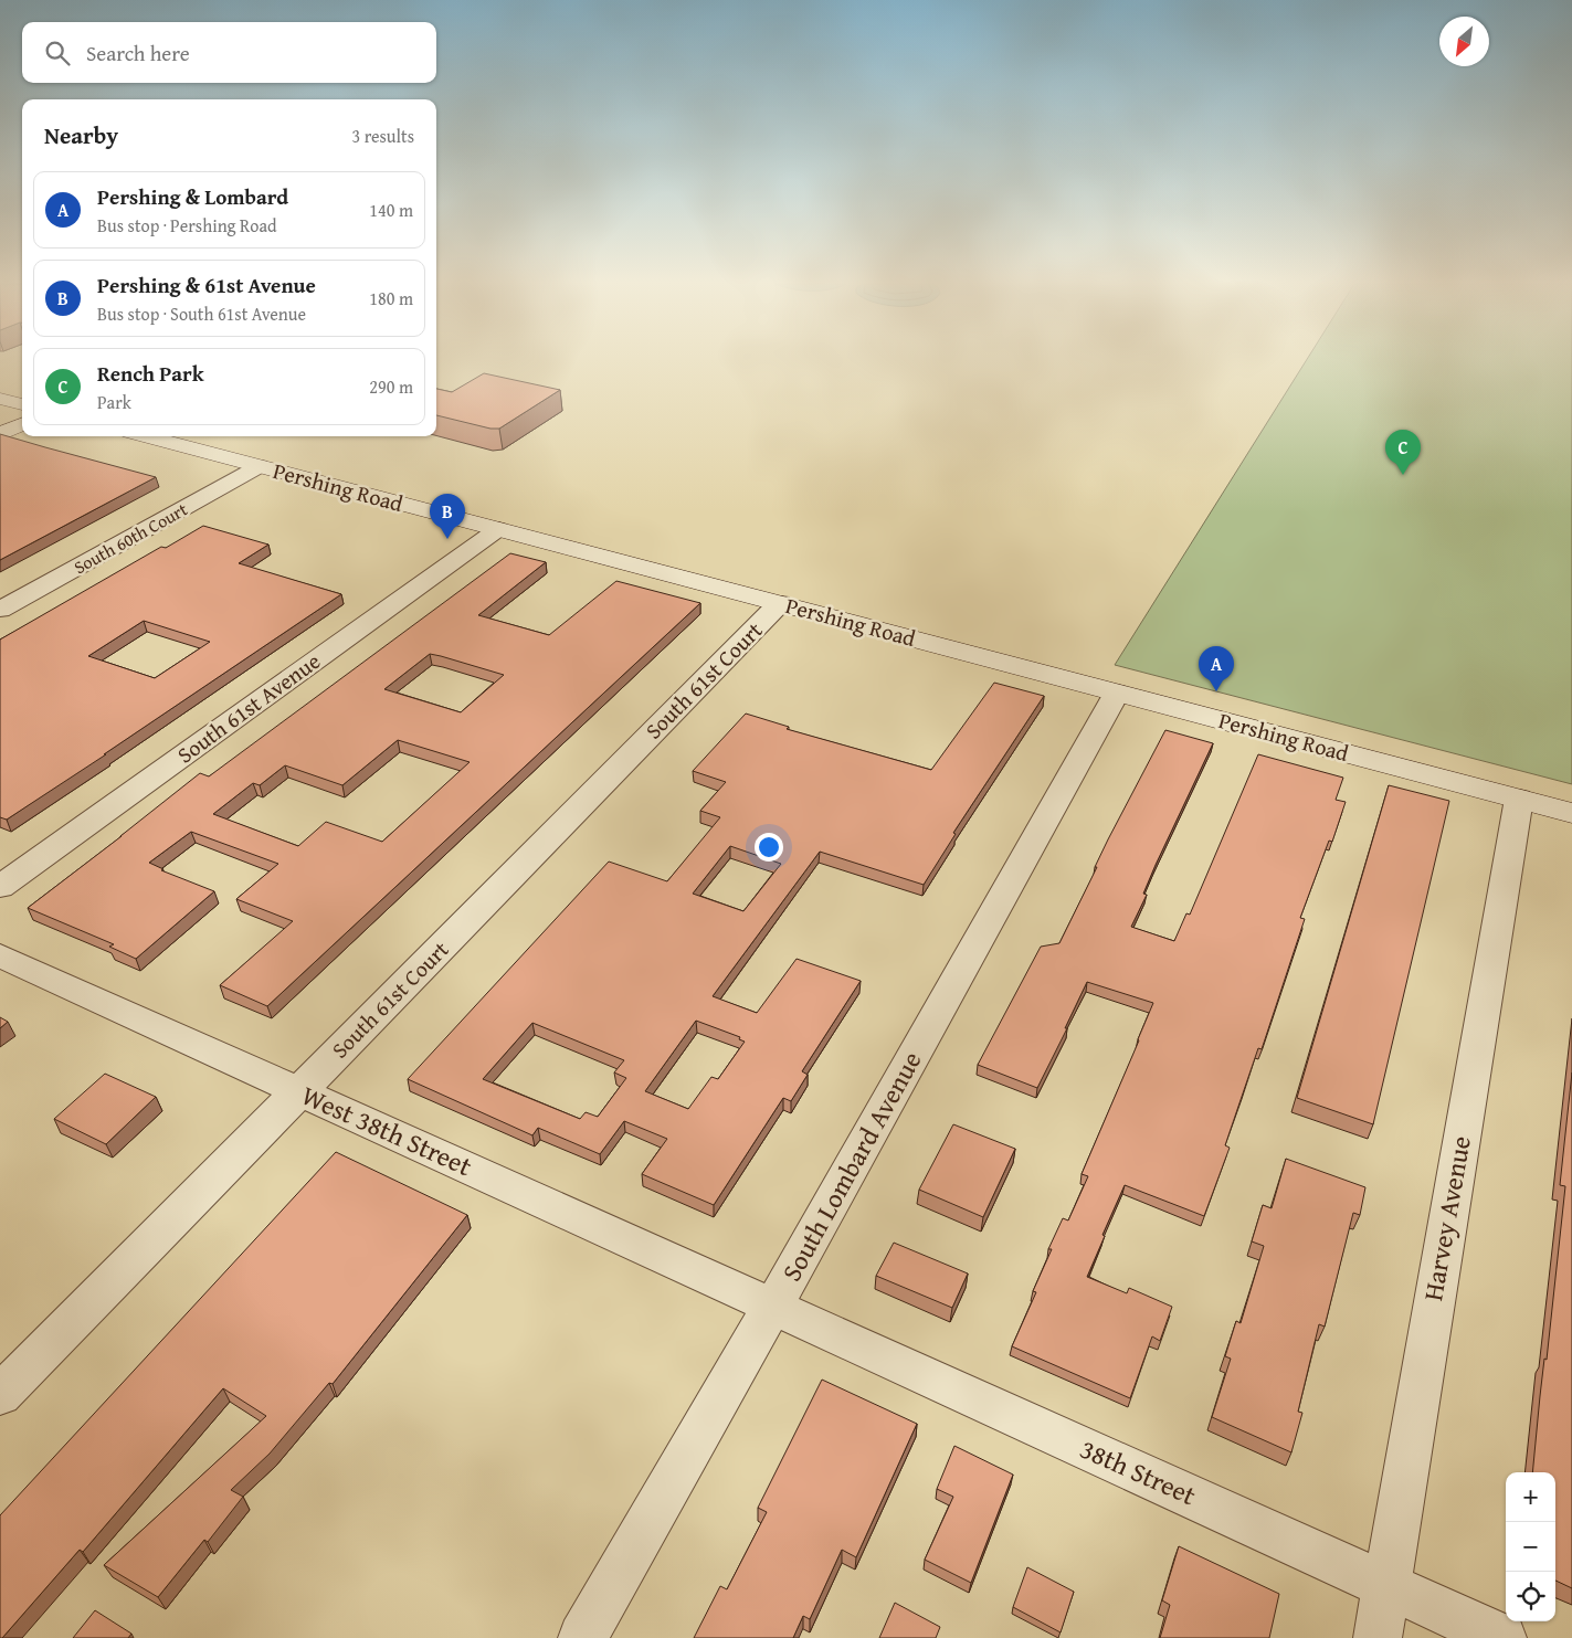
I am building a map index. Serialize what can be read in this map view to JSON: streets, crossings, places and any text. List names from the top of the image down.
{
  "streets": {
    "main road": ["Pershing Road"],
    "street": [
      "South 60th Court",
      "South 61st Court",
      "South 61st Avenue",
      "West 38th Street",
      "South Lombard Avenue",
      "Harvey Avenue",
      "38th Street"
    ]
  },
  "crossings": [
    ["Pershing Road", "South 60th Court"],
    ["Pershing Road", "South 61st Court"],
    ["Pershing Road", "South 61st Avenue"],
    ["Pershing Road", "South Lombard Avenue"],
    ["Pershing Road", "Harvey Avenue"],
    ["South 61st Court", "West 38th Street"],
    ["West 38th Street", "South Lombard Avenue"],
    ["West 38th Street", "38th Street"],
    ["South Lombard Avenue", "38th Street"],
    ["Harvey Avenue", "38th Street"]
  ],
  "north": "bottom left",
  "page": {
    "search": "Search here",
    "heading": ["Nearby", "3 results"],
    "list": [
      {
        "mark": "A",
        "name": "Pershing & Lombard",
        "note": "Bus stop · Pershing Road",
        "value": "140 m"
      },
      {
        "mark": "B",
        "name": "Pershing & 61st Avenue",
        "note": "Bus stop · South 61st Avenue",
        "value": "180 m"
      },
      {
        "mark": "C",
        "name": "Rench Park",
        "note": "Park",
        "value": "290 m"
      }
    ],
    "pins": ["C", "B", "A"],
    "map_buttons": ["+", "−"]
  }
}
